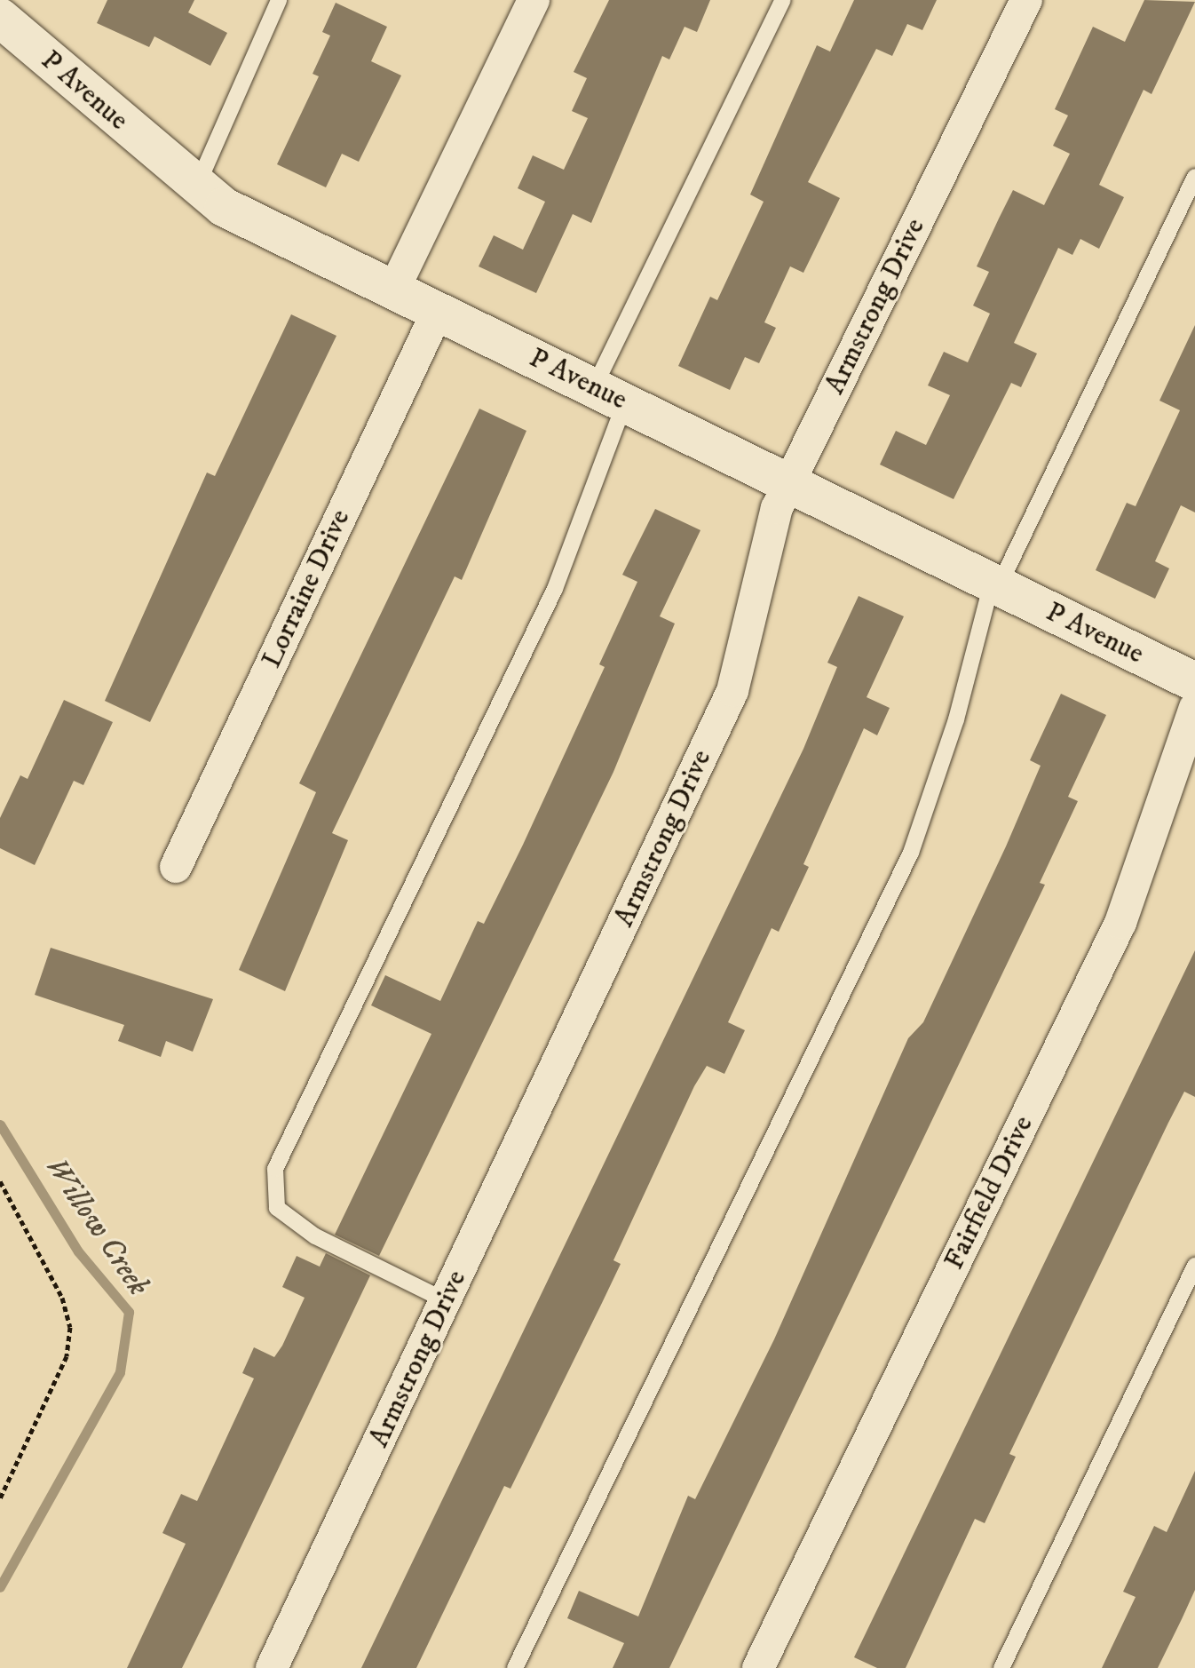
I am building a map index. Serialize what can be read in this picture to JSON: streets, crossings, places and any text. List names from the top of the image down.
{
  "streets": {
    "street": [
      "P Avenue",
      "Armstrong Drive",
      "Lorraine Drive",
      "Fairfield Drive"
    ]
  },
  "crossings": [
    ["P Avenue", "Armstrong Drive"],
    ["P Avenue", "Lorraine Drive"]
  ],
  "water": ["Willow Creek"]
}
